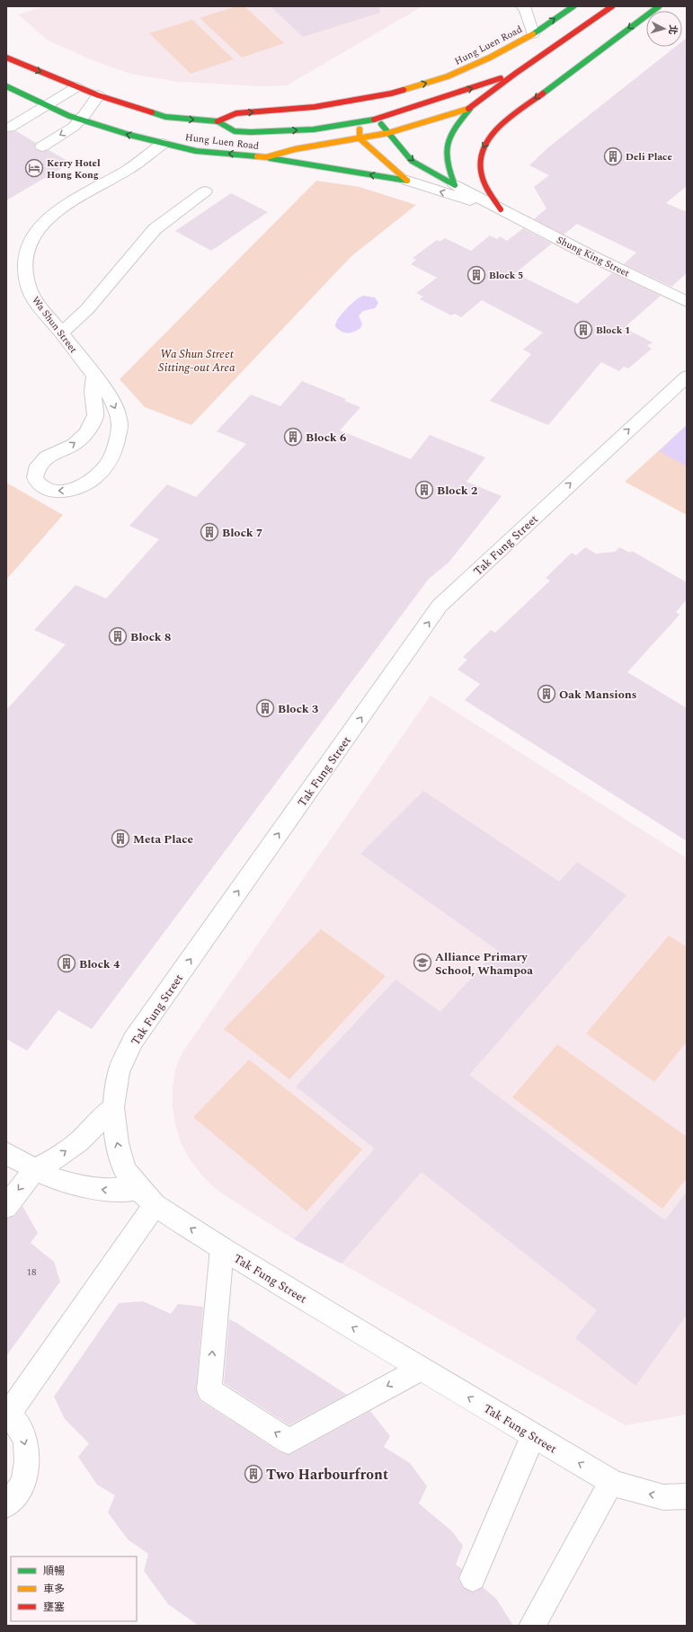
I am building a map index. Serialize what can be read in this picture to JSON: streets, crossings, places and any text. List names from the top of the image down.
{
  "streets": {
    "street": [
      "Hung Luen Road",
      "Shung King Street",
      "Wa Shun Street",
      "Tak Fung Street"
    ]
  },
  "crossings": [
    ["Hung Luen Road", "Wa Shun Street"]
  ],
  "parks": ["Wa Shun Street Sitting-out Area"],
  "places": {
    "building": [
      "Deli Place",
      "Block 5",
      "Block 1",
      "Block 6",
      "Block 2",
      "Block 7",
      "Block 8",
      "Oak Mansions",
      "Block 3",
      "Meta Place",
      "Block 4",
      "Two Harbourfront"
    ],
    "hotel": ["Kerry Hotel Hong Kong"],
    "school or university": ["Alliance Primary School, Whampoa"]
  },
  "house_numbers": ["18"],
  "legend": ["順暢", "車多", "壅塞"],
  "north": "right"
}
